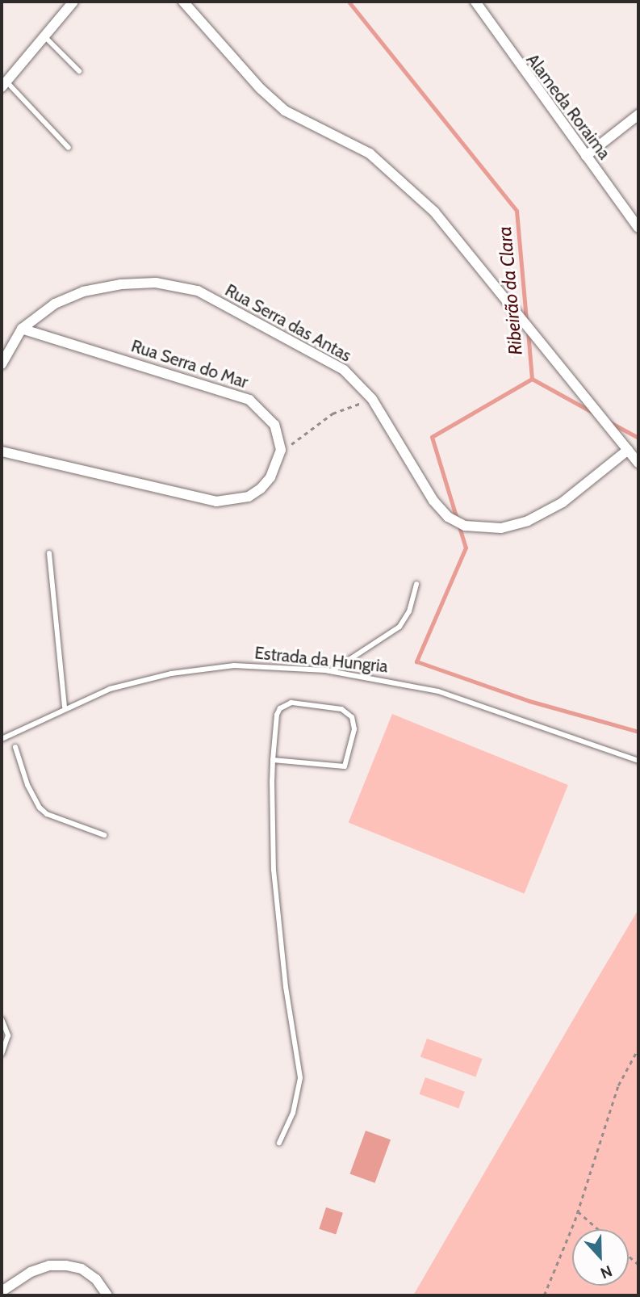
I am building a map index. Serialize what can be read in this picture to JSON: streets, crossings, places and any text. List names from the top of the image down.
{
  "streets": {
    "street": ["Alameda Roraima", "Rua Serra das Antas", "Rua Serra do Mar"],
    "lane": ["Estrada da Hungria"]
  },
  "crossings": [
    ["Rua Serra das Antas", "Rua Serra do Mar"]
  ],
  "water": ["Ribeirão da Clara"],
  "north": "bottom"
}
